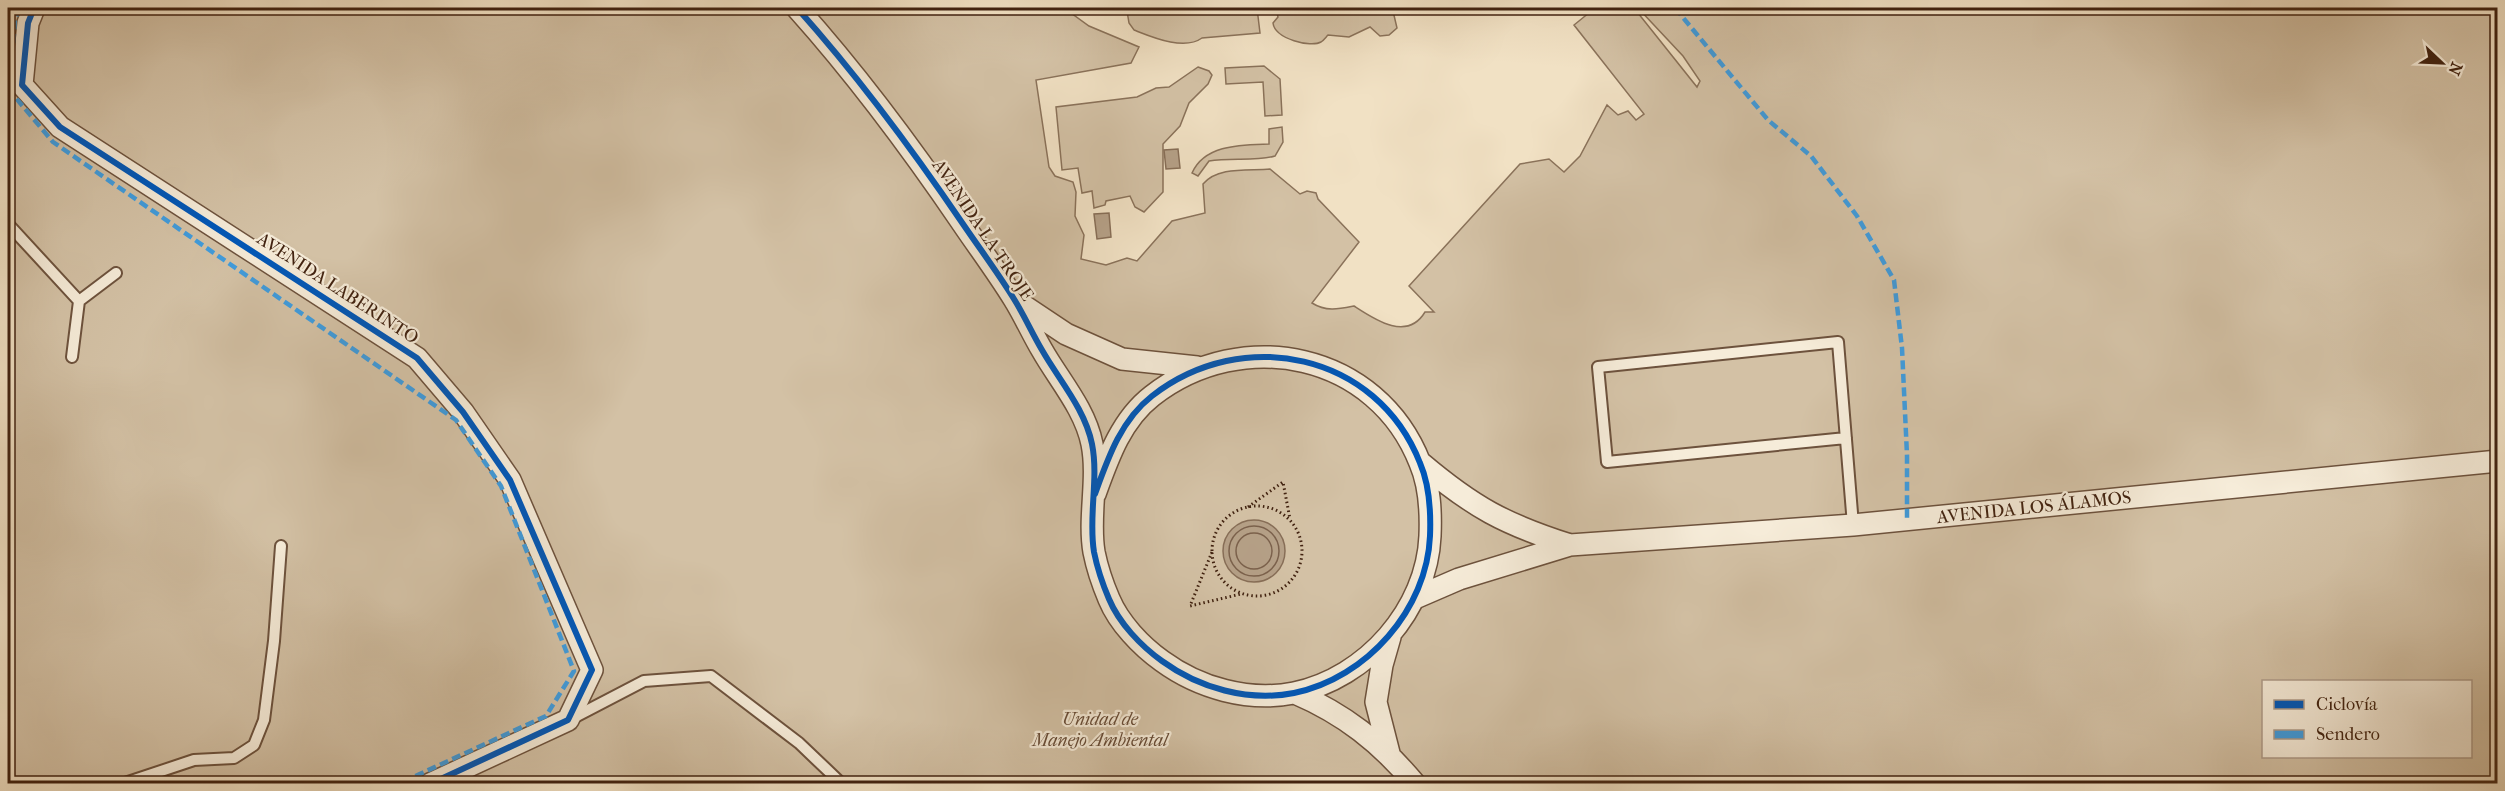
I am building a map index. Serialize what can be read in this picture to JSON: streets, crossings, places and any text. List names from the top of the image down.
{
  "streets": {
    "street": ["AVENIDA LA TROJE", "AVENIDA LABERINTO", "AVENIDA LOS ÁLAMOS"]
  },
  "parks": ["Unidad de Manejo Ambiental"],
  "legend": ["Ciclovía", "Sendero"],
  "north": "bottom right"
}
